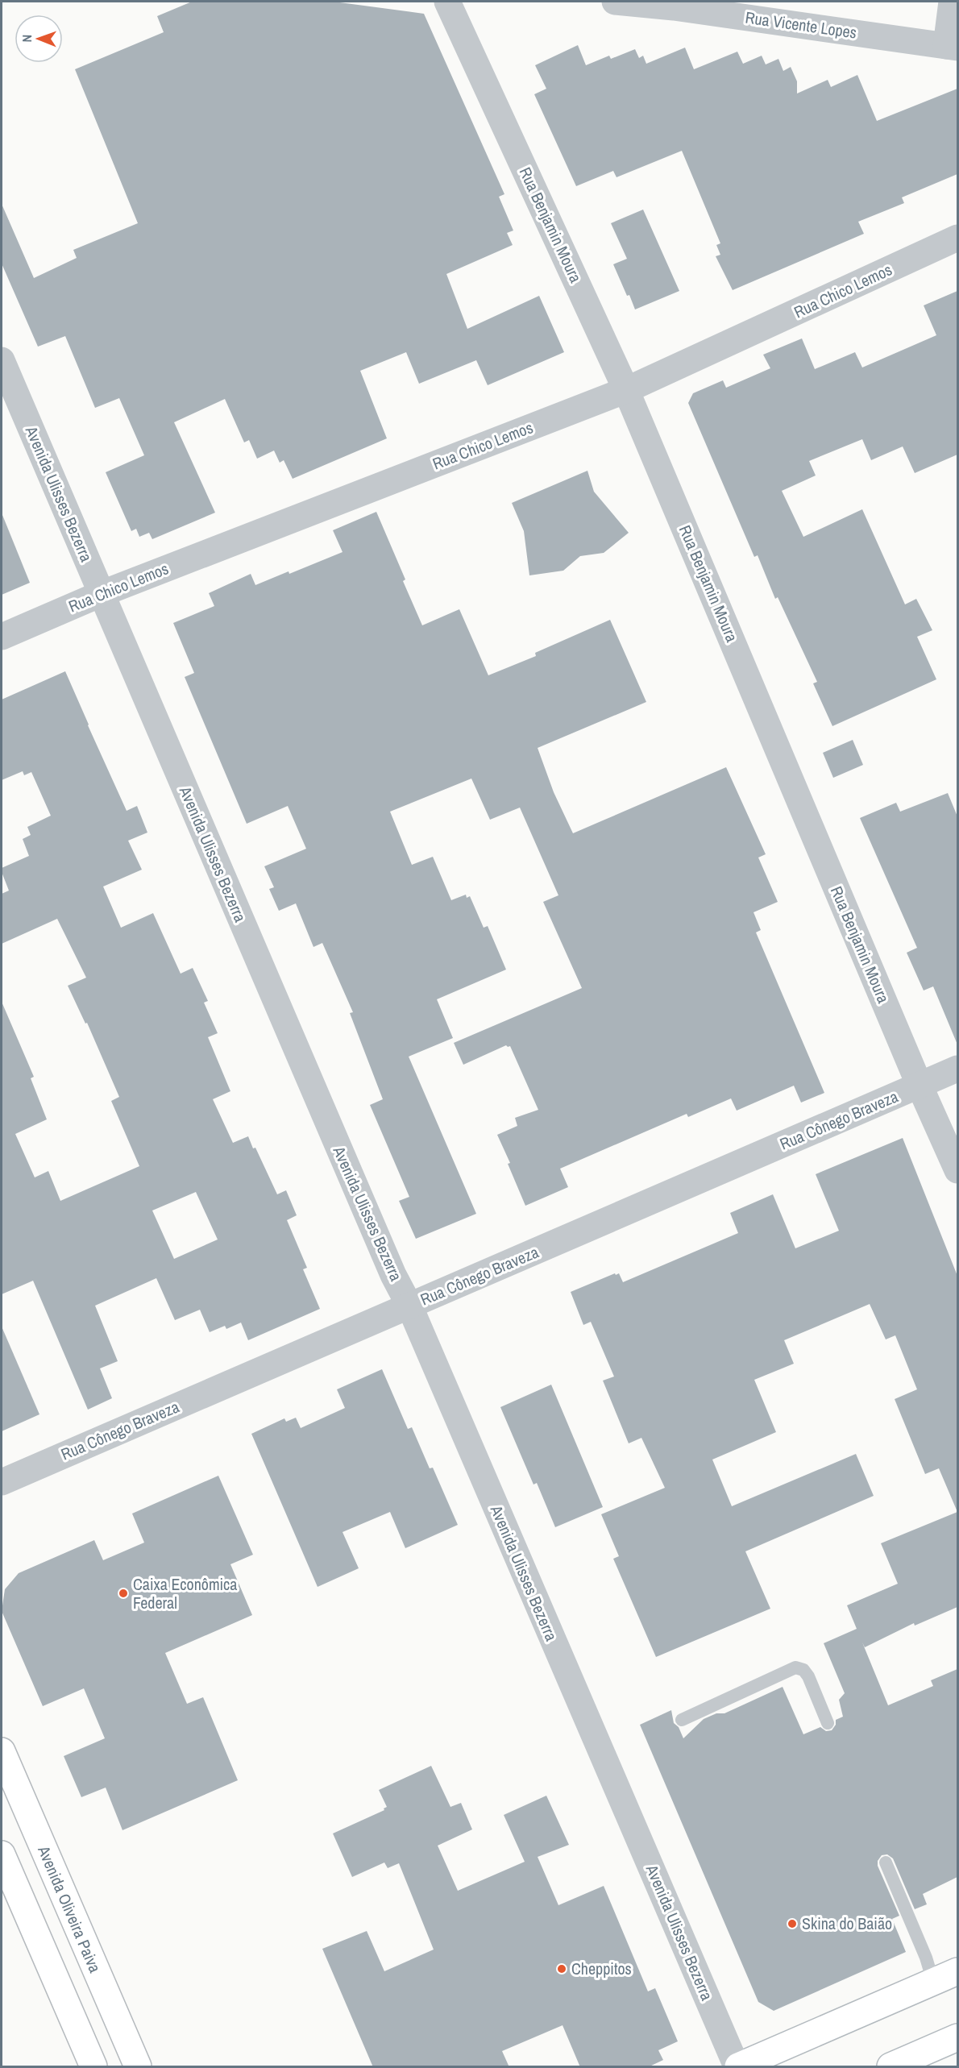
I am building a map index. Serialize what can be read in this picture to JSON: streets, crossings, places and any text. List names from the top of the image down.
{
  "streets": {
    "main road": ["Avenida Oliveira Paiva"],
    "street": [
      "Rua Vicente Lopes",
      "Rua Benjamin Moura",
      "Rua Chico Lemos",
      "Avenida Ulisses Bezerra",
      "Rua Cônego Braveza"
    ]
  },
  "crossings": [
    ["Rua Benjamin Moura", "Rua Chico Lemos"],
    ["Rua Benjamin Moura", "Rua Cônego Braveza"],
    ["Rua Chico Lemos", "Avenida Ulisses Bezerra"],
    ["Avenida Ulisses Bezerra", "Rua Cônego Braveza"]
  ],
  "places": ["Caixa Econômica Federal", "Skina do Baião", "Cheppitos"],
  "north": "left"
}
